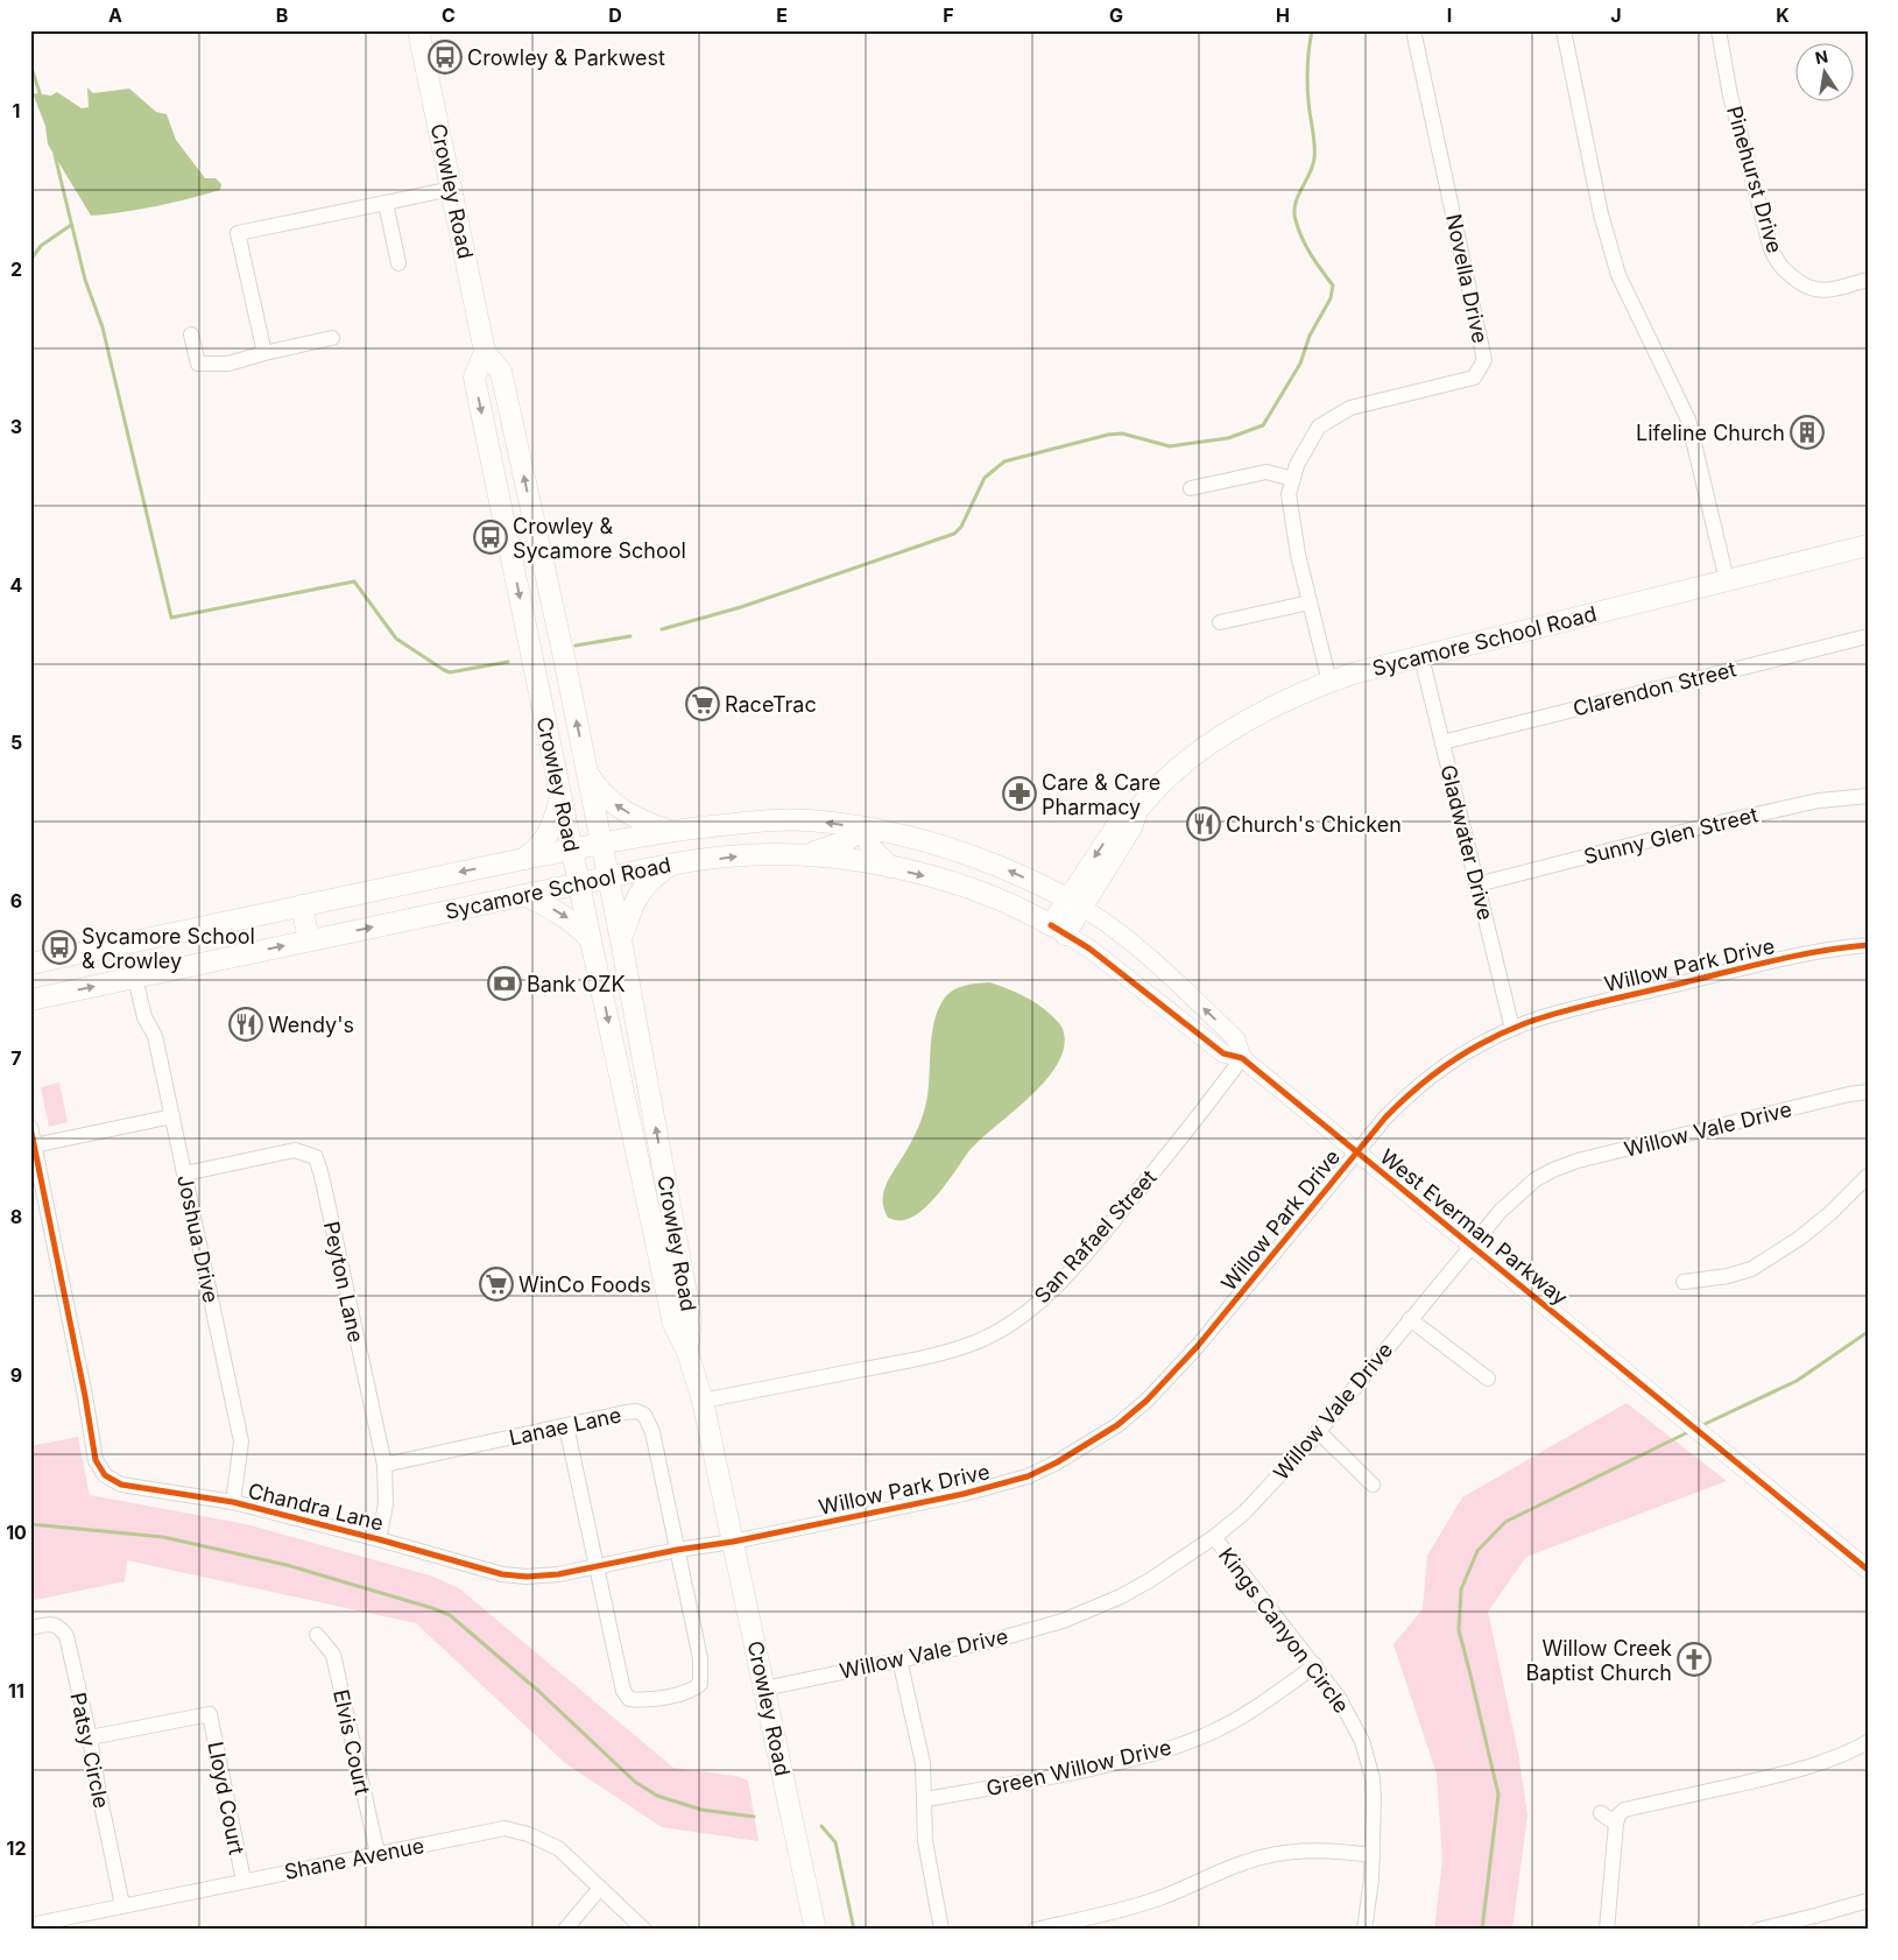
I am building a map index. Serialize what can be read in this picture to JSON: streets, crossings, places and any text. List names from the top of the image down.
{
  "streets": {
    "main road": ["Crowley Road", "Sycamore School Road"],
    "street": [
      "Pinehurst Drive",
      "Novella Drive",
      "Clarendon Street",
      "Sunny Glen Street",
      "Gladwater Drive",
      "Willow Park Drive",
      "Willow Vale Drive",
      "West Everman Parkway",
      "San Rafael Street",
      "Joshua Drive",
      "Peyton Lane",
      "Lanae Lane",
      "Chandra Lane",
      "Kings Canyon Circle",
      "Elvis Court",
      "Patsy Circle",
      "Green Willow Drive",
      "Lloyd Court",
      "Shane Avenue"
    ]
  },
  "crossings": [
    ["Crowley Road", "Sycamore School Road"],
    ["Crowley Road", "Willow Park Drive"],
    ["Crowley Road", "Willow Vale Drive"],
    ["Crowley Road", "San Rafael Street"],
    ["Crowley Road", "Chandra Lane"],
    ["Novella Drive", "Sycamore School Road"],
    ["Sycamore School Road", "Gladwater Drive"],
    ["Sycamore School Road", "West Everman Parkway"],
    ["Sycamore School Road", "Joshua Drive"],
    ["Clarendon Street", "Gladwater Drive"],
    ["Sunny Glen Street", "Gladwater Drive"],
    ["Gladwater Drive", "Willow Park Drive"],
    ["Willow Park Drive", "West Everman Parkway"],
    ["Willow Park Drive", "Chandra Lane"],
    ["Willow Vale Drive", "West Everman Parkway"],
    ["Willow Vale Drive", "Kings Canyon Circle"],
    ["West Everman Parkway", "San Rafael Street"],
    ["Joshua Drive", "Peyton Lane"],
    ["Joshua Drive", "Chandra Lane"],
    ["Peyton Lane", "Lanae Lane"],
    ["Peyton Lane", "Chandra Lane"],
    ["Lanae Lane", "Chandra Lane"],
    ["Kings Canyon Circle", "Green Willow Drive"],
    ["Elvis Court", "Shane Avenue"],
    ["Patsy Circle", "Lloyd Court"],
    ["Patsy Circle", "Shane Avenue"],
    ["Lloyd Court", "Shane Avenue"]
  ],
  "places": {
    "bus stop": ["Crowley & Parkwest", "Crowley & Sycamore School", "Sycamore School & Crowley"],
    "building": ["Lifeline Church"],
    "supermarket": ["RaceTrac", "WinCo Foods"],
    "pharmacy": ["Care & Care Pharmacy"],
    "restaurant": ["Church's Chicken", "Wendy's"],
    "bank": ["Bank OZK"],
    "church": ["Willow Creek Baptist Church"]
  },
  "north": "top",
  "grid": {
    "columns": [
      "A",
      "B",
      "C",
      "D",
      "E",
      "F",
      "G",
      "H",
      "I",
      "J",
      "K"
    ],
    "rows": [
      "1",
      "2",
      "3",
      "4",
      "5",
      "6",
      "7",
      "8",
      "9",
      "10",
      "11",
      "12"
    ]
  }
}
